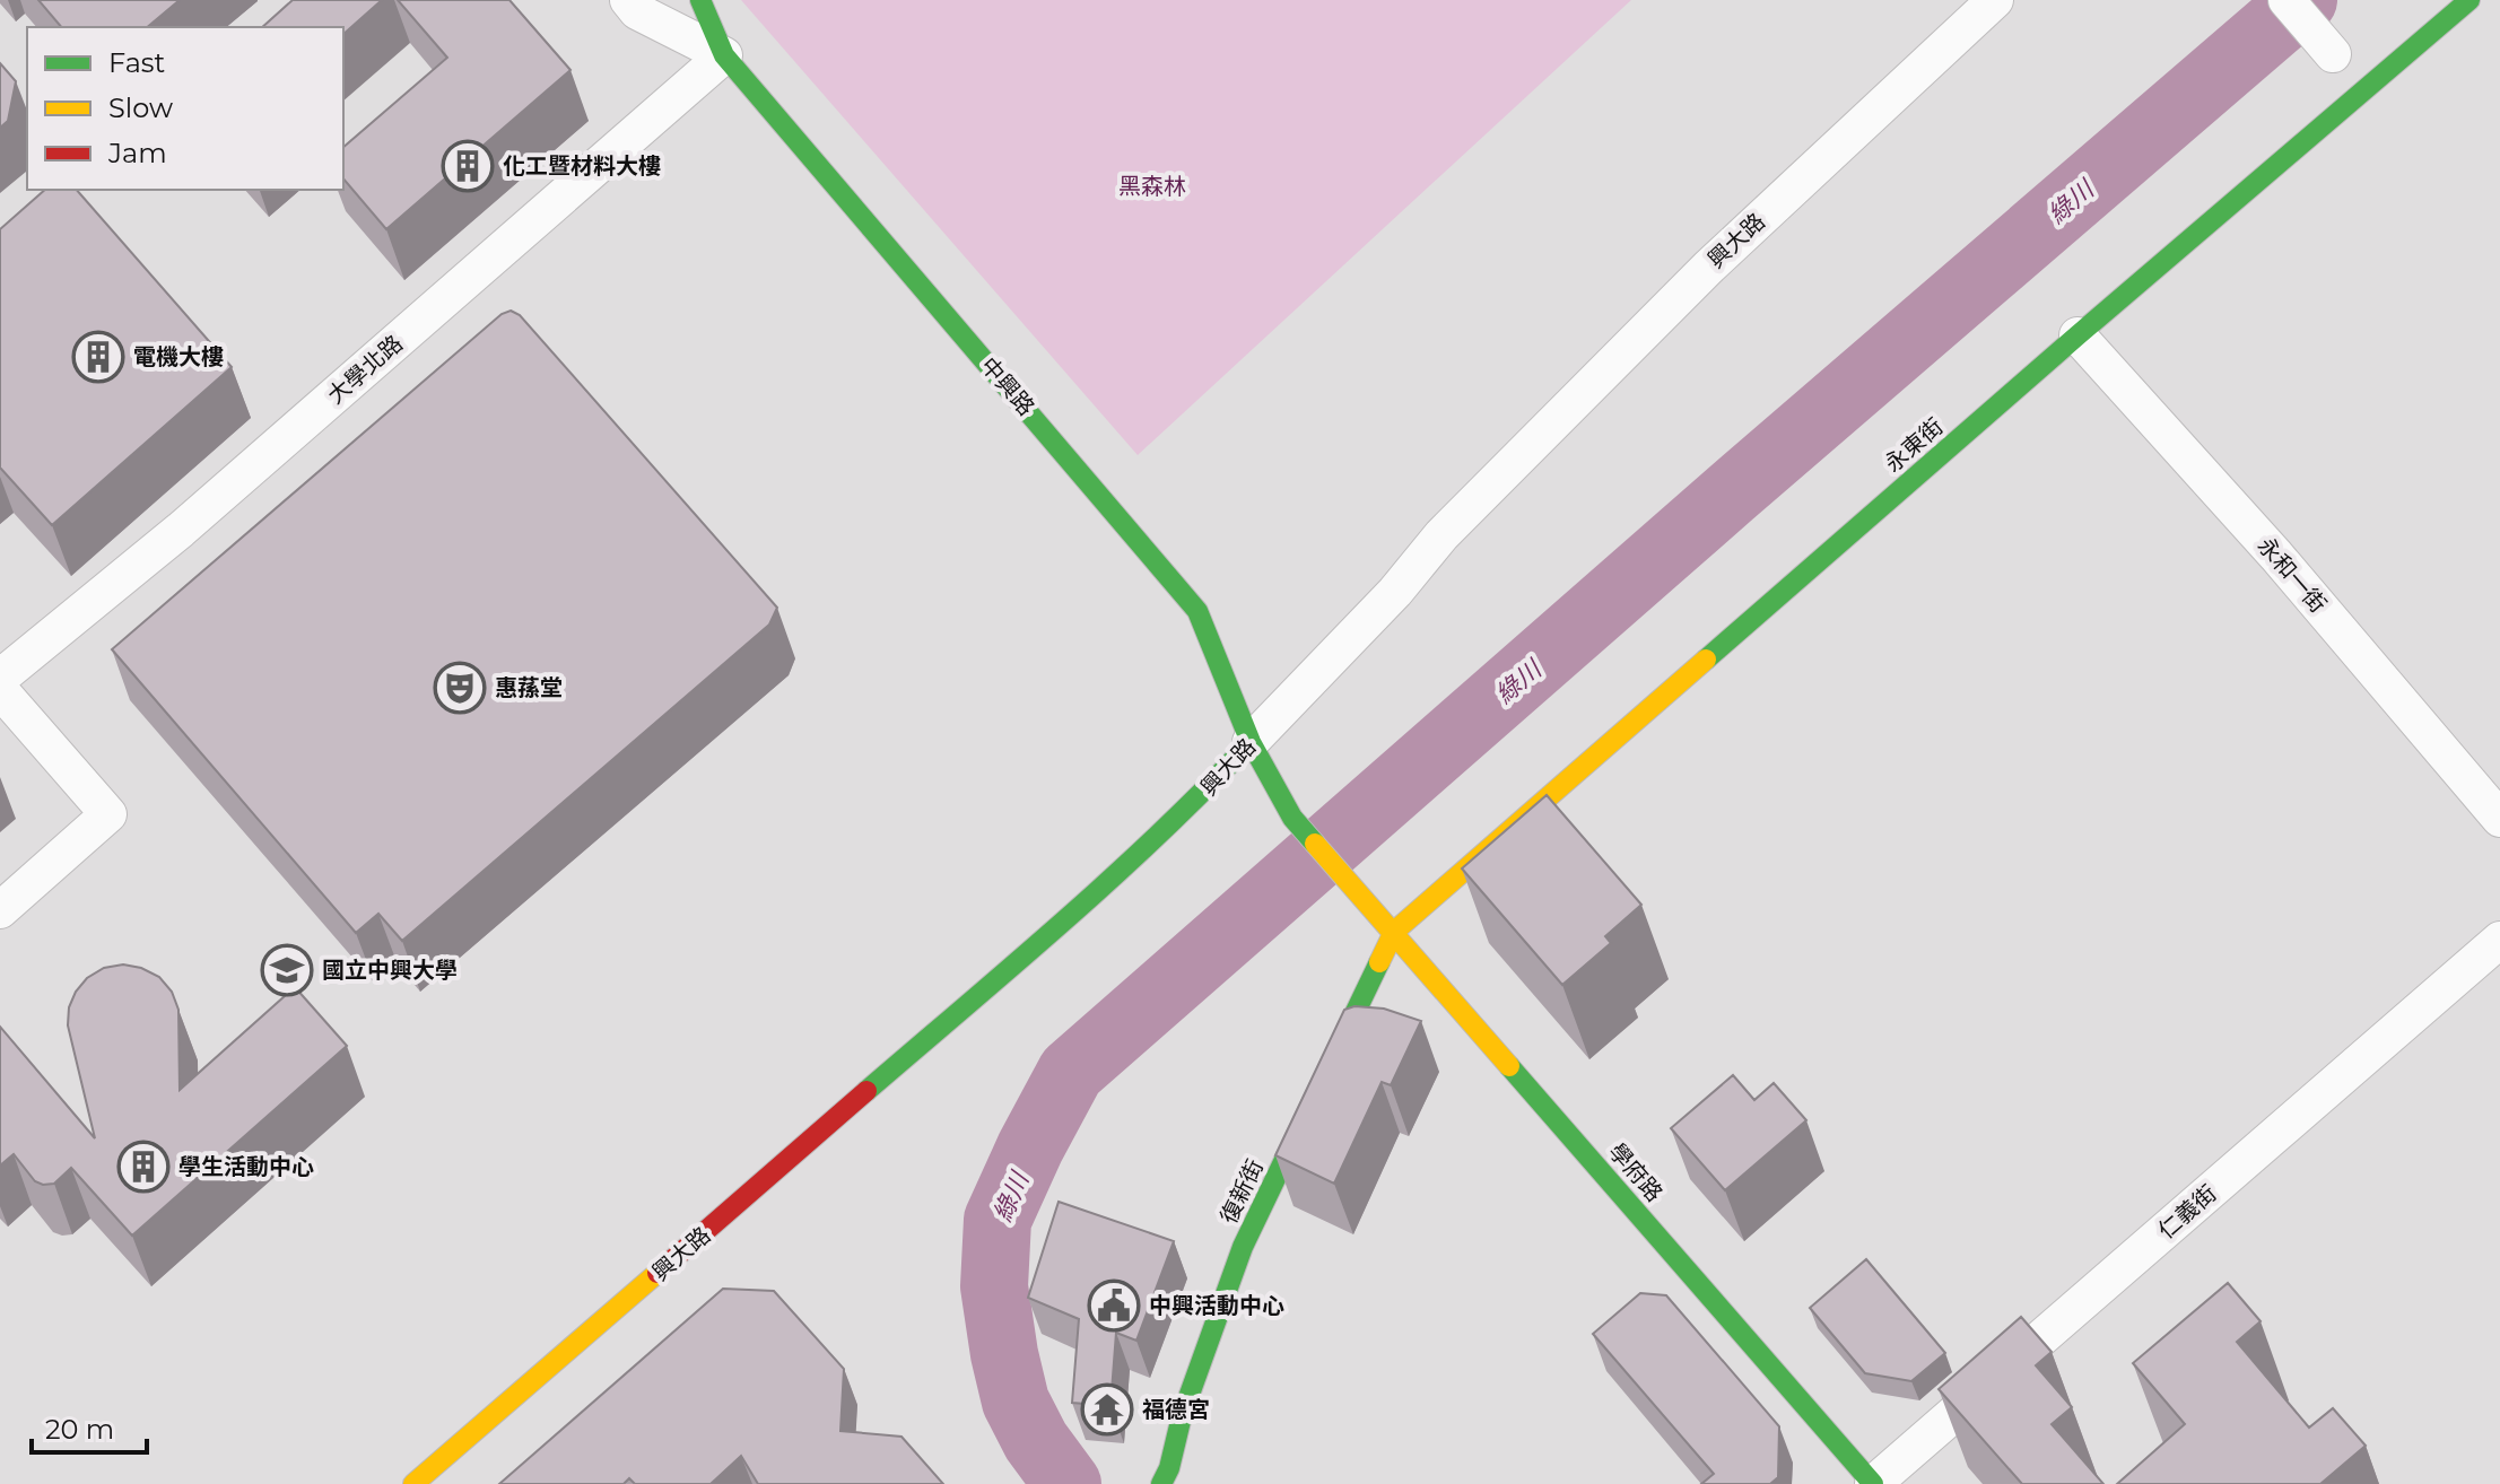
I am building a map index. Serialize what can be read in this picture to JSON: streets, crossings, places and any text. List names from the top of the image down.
{
  "streets": {
    "street": [
      "興大路",
      "大學北路",
      "中興路",
      "永東街",
      "永和一街",
      "學府路",
      "復新街",
      "仁義街"
    ]
  },
  "crossings": [
    ["興大路", "中興路"],
    ["興大路", "學府路"],
    ["大學北路", "中興路"],
    ["中興路", "學府路"],
    ["永東街", "永和一街"],
    ["永東街", "學府路"],
    ["永東街", "復新街"],
    ["學府路", "復新街"],
    ["學府路", "仁義街"]
  ],
  "water": ["綠川"],
  "parks": ["黑森林"],
  "places": {
    "building": ["化工暨材料大樓", "電機大樓", "學生活動中心"],
    "theatre": ["惠蓀堂"],
    "school or university": ["國立中興大學"],
    "public building": ["中興活動中心"],
    "temple": ["福德宮"]
  },
  "legend": ["Fast", "Slow", "Jam"],
  "scale_bar": "20 m"
}
